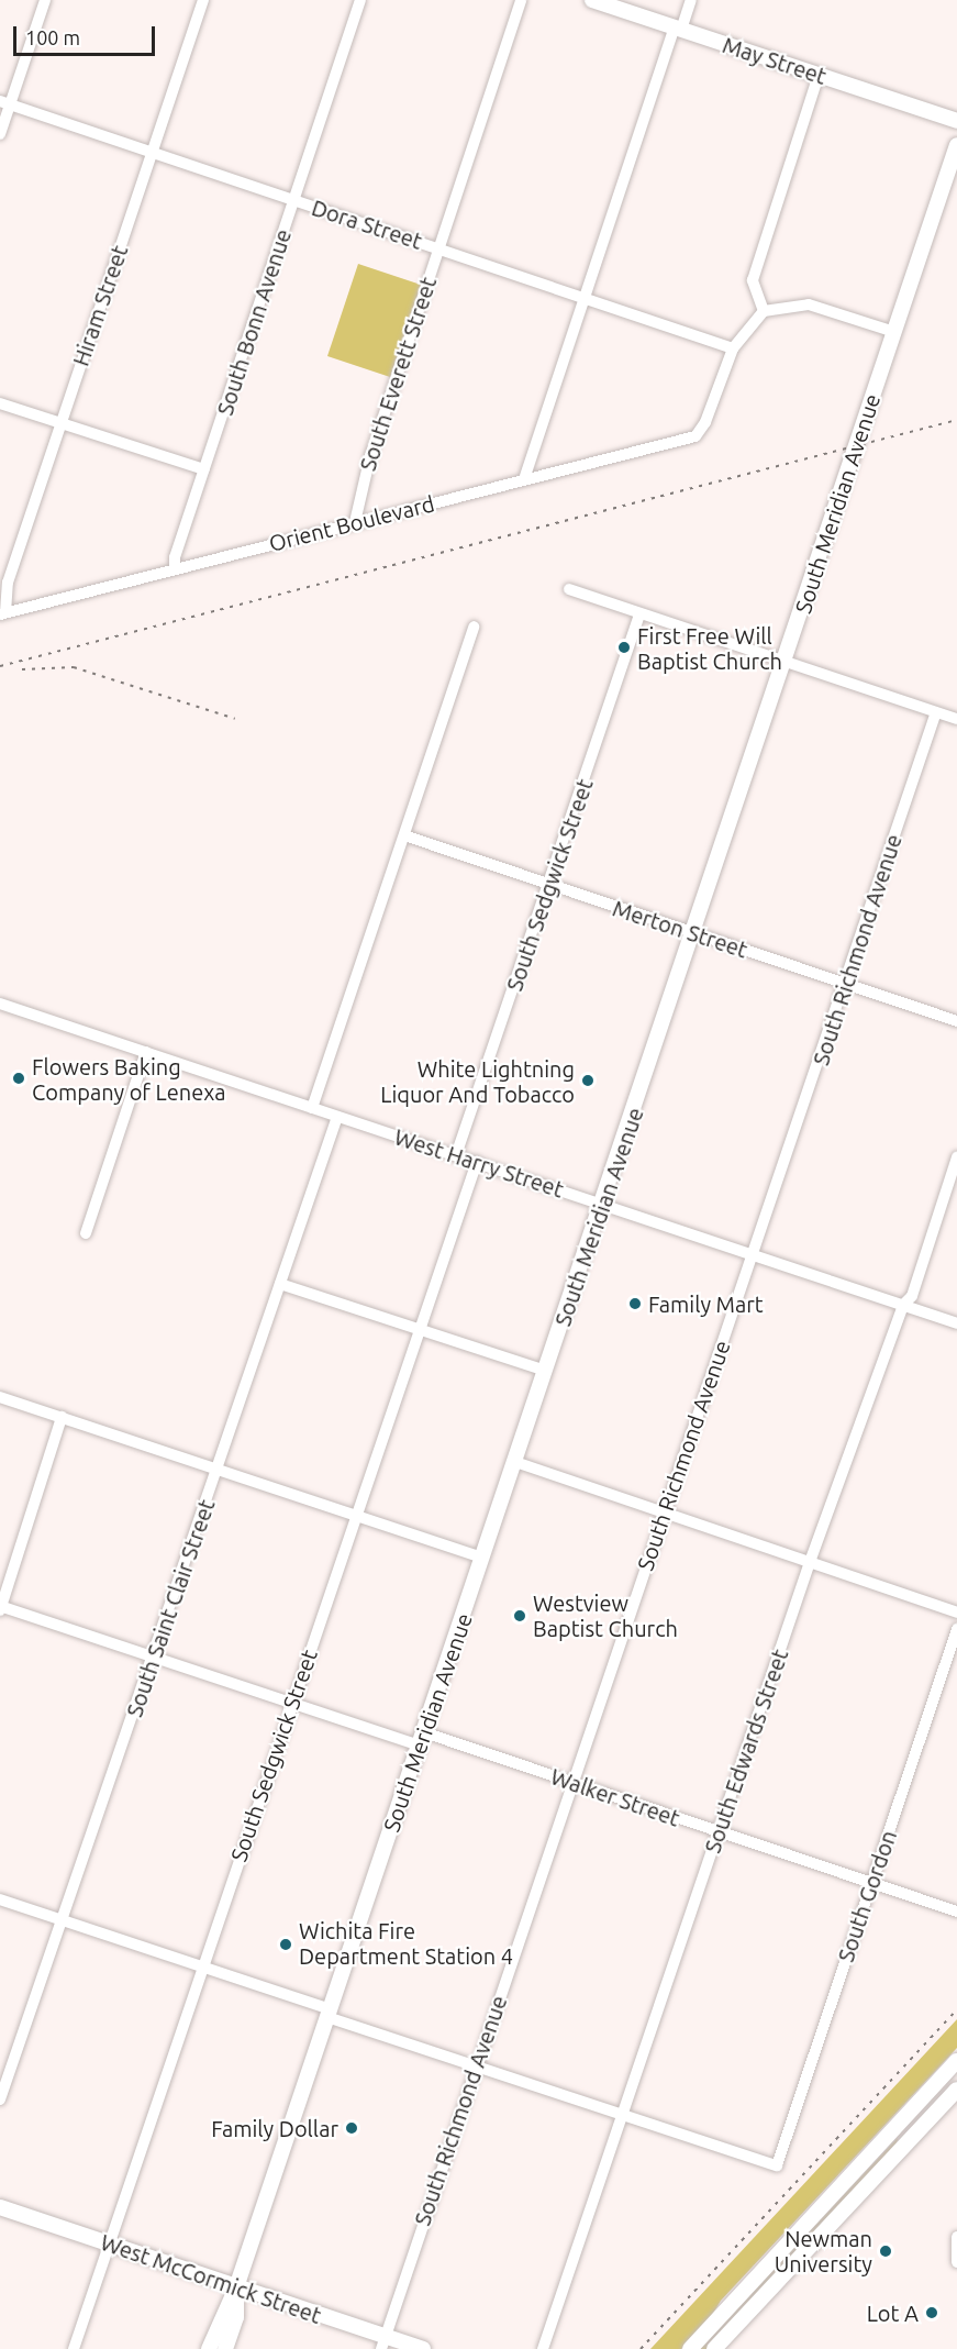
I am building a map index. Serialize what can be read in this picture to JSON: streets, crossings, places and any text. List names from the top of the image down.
{
  "streets": {
    "main road": ["May Street", "South Meridian Avenue", "West McCormick Street"],
    "street": [
      "Dora Street",
      "Hiram Street",
      "South Bonn Avenue",
      "South Everett Street",
      "Orient Boulevard",
      "South Sedgwick Street",
      "Merton Street",
      "South Richmond Avenue",
      "West Harry Street",
      "South Saint Clair Street",
      "South Edwards Street",
      "Walker Street",
      "South Gordon"
    ]
  },
  "crossings": [
    ["Dora Street", "Hiram Street"],
    ["Dora Street", "South Bonn Avenue"],
    ["Dora Street", "South Everett Street"],
    ["Dora Street", "Orient Boulevard"],
    ["Hiram Street", "Orient Boulevard"],
    ["South Bonn Avenue", "Orient Boulevard"],
    ["South Everett Street", "Orient Boulevard"],
    ["South Meridian Avenue", "Merton Street"],
    ["South Meridian Avenue", "West Harry Street"],
    ["South Meridian Avenue", "Walker Street"],
    ["South Meridian Avenue", "West McCormick Street"],
    ["South Sedgwick Street", "Merton Street"],
    ["South Sedgwick Street", "West Harry Street"],
    ["South Sedgwick Street", "Walker Street"],
    ["South Sedgwick Street", "West McCormick Street"],
    ["Merton Street", "South Richmond Avenue"],
    ["South Richmond Avenue", "West Harry Street"],
    ["South Richmond Avenue", "Walker Street"],
    ["South Richmond Avenue", "West McCormick Street"],
    ["West Harry Street", "South Saint Clair Street"],
    ["West Harry Street", "South Edwards Street"],
    ["South Saint Clair Street", "Walker Street"],
    ["South Edwards Street", "Walker Street"],
    ["South Edwards Street", "South Gordon"],
    ["Walker Street", "South Gordon"]
  ],
  "places": [
    "First Free Will Baptist Church",
    "Flowers Baking Company of Lenexa",
    "White Lightning Liquor And Tobacco",
    "Family Mart",
    "Westview Baptist Church",
    "Wichita Fire Department Station 4",
    "Family Dollar",
    "Newman University",
    "Lot A"
  ],
  "scale_bar": "100 m"
}
